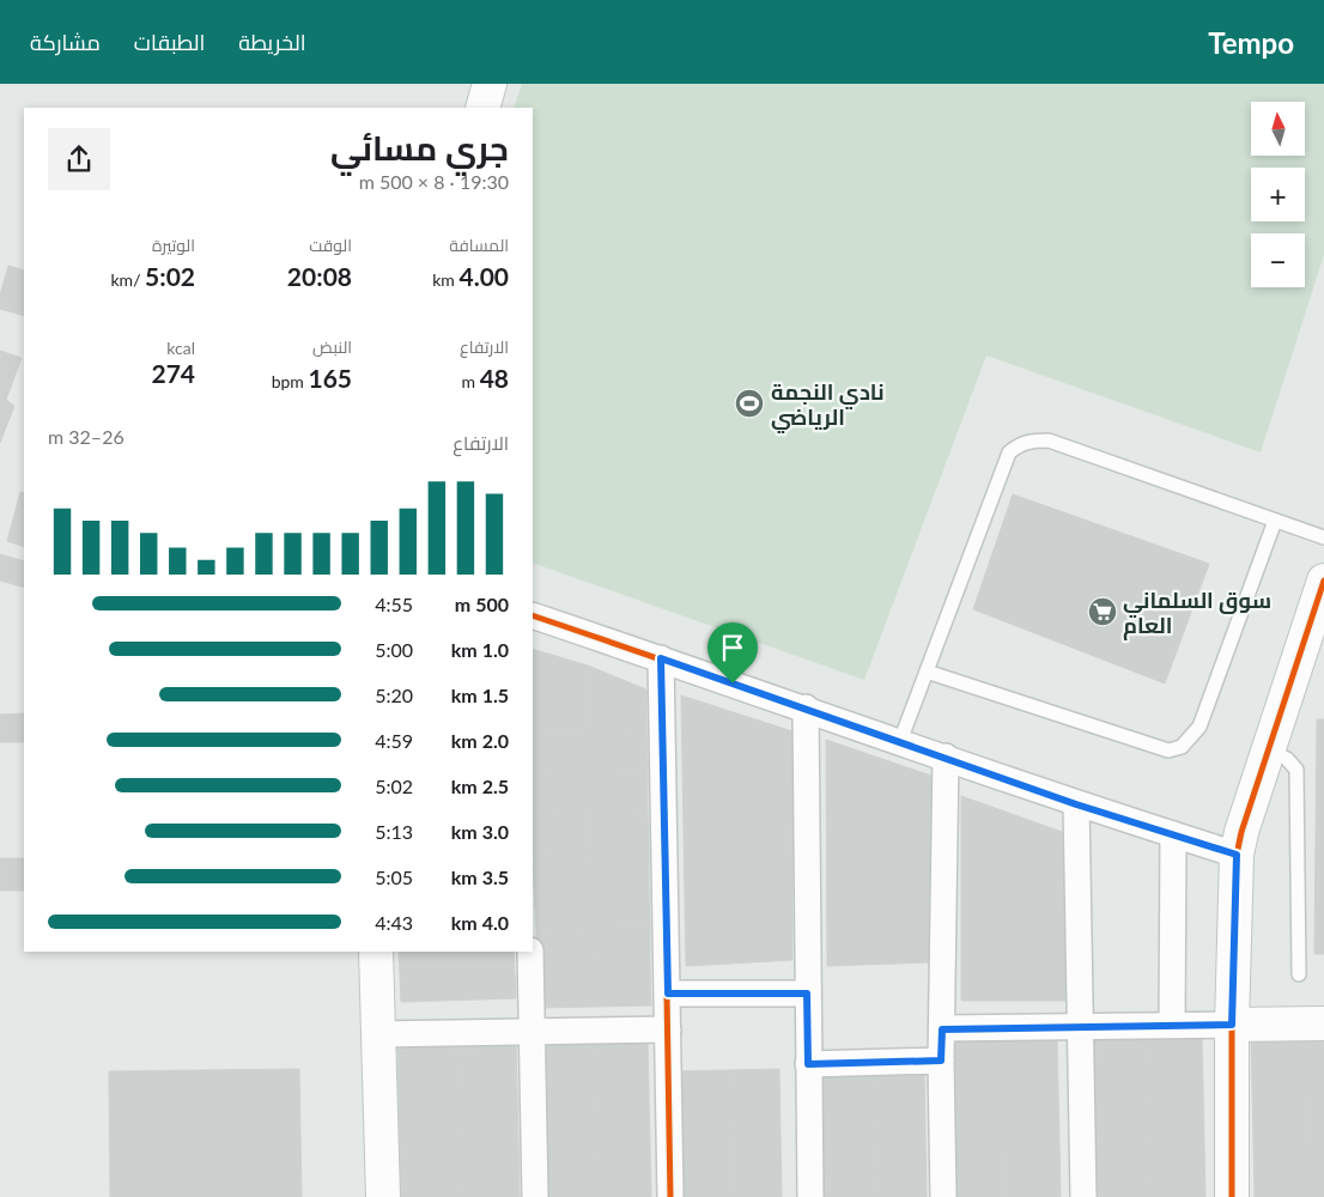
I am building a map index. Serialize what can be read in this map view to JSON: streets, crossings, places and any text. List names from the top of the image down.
{
  "places": {
    "sports": ["نادي النجمة الرياضي"],
    "supermarket": ["سوق السلماني العام"]
  },
  "north": "top",
  "page": {
    "header": "Tempo",
    "nav": ["الخريطة", "الطبقات", "مشاركة"],
    "map_buttons": ["+", "−"],
    "heading": ["جري مسائي", "19:30 · 8 × 500 m"],
    "stats": [
      ["المسافة", "4.00 km"],
      ["الوقت", "20:08"],
      ["الوتيرة", "5:02 /km"],
      ["الارتفاع", "48 m"],
      ["النبض", "165 bpm"],
      ["kcal", "274"]
    ],
    "chart": ["الارتفاع", "26–32 m"],
    "list": [
      {
        "name": "500 m",
        "note": "4:55"
      },
      {
        "name": "1.0 km",
        "note": "5:00"
      },
      {
        "name": "1.5 km",
        "note": "5:20"
      },
      {
        "name": "2.0 km",
        "note": "4:59"
      },
      {
        "name": "2.5 km",
        "note": "5:02"
      },
      {
        "name": "3.0 km",
        "note": "5:13"
      },
      {
        "name": "3.5 km",
        "note": "5:05"
      },
      {
        "name": "4.0 km",
        "note": "4:43"
      }
    ]
  }
}
